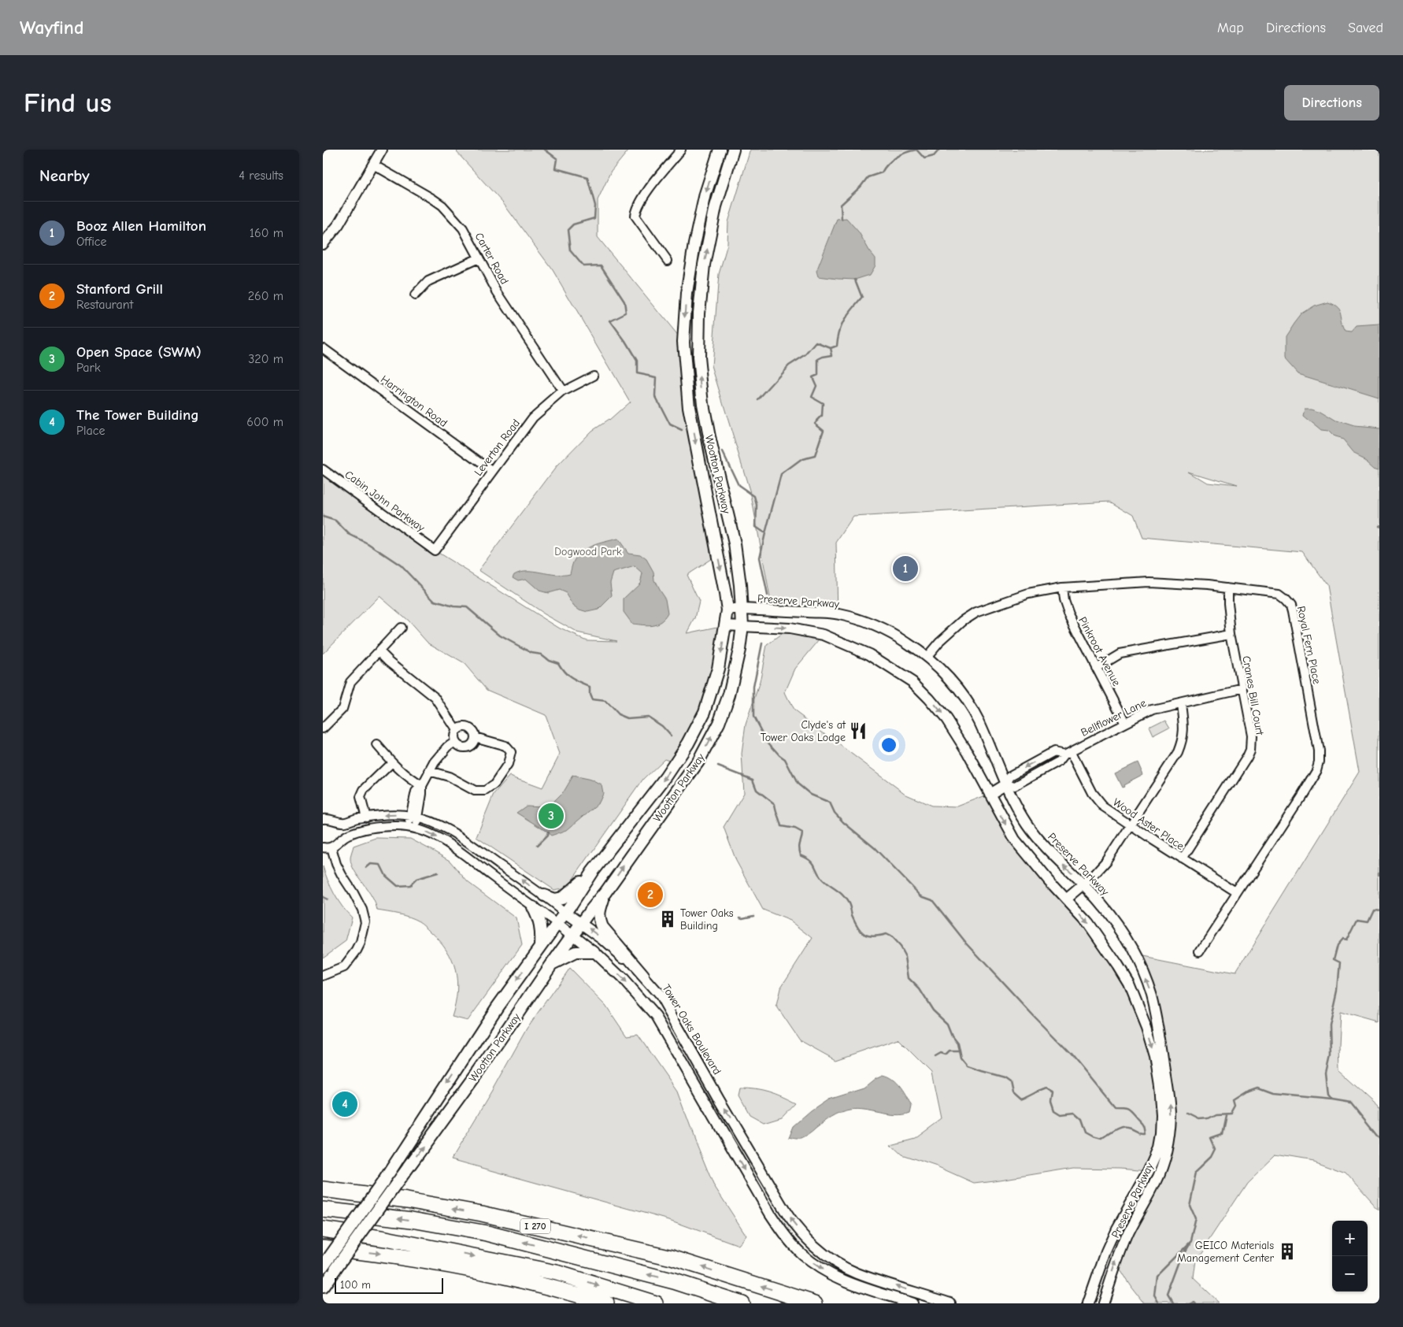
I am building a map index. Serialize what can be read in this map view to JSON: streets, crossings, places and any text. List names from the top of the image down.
{
  "streets": {
    "highway": ["I 270"],
    "main road": ["Wootton Parkway"],
    "street": [
      "Carter Road",
      "Harrington Road",
      "Leverton Road",
      "Cabin John Parkway",
      "Preserve Parkway",
      "Royal Fern Place",
      "Pinkroot Avenue",
      "Cranes Bill Court",
      "Bellflower Lane",
      "Wood Aster Place",
      "Tower Oaks Boulevard"
    ]
  },
  "crossings": [
    ["Carter Road", "Leverton Road"],
    ["Harrington Road", "Leverton Road"],
    ["Leverton Road", "Cabin John Parkway"],
    ["Wootton Parkway", "Preserve Parkway"],
    ["Wootton Parkway", "Tower Oaks Boulevard"],
    ["Preserve Parkway", "Royal Fern Place"],
    ["Preserve Parkway", "Bellflower Lane"],
    ["Royal Fern Place", "Pinkroot Avenue"],
    ["Royal Fern Place", "Cranes Bill Court"],
    ["Royal Fern Place", "Wood Aster Place"],
    ["Pinkroot Avenue", "Bellflower Lane"],
    ["Cranes Bill Court", "Bellflower Lane"],
    ["Cranes Bill Court", "Wood Aster Place"],
    ["Bellflower Lane", "Wood Aster Place"]
  ],
  "parks": ["Dogwood Park"],
  "places": {
    "restaurant": ["Clyde's at Tower Oaks Lodge"],
    "building": ["Tower Oaks Building", "GEICO Materials Management Center"]
  },
  "scale_bar": "100 m",
  "page": {
    "header": "Wayfind",
    "nav": ["Map", "Directions", "Saved"],
    "buttons": "Directions",
    "title": "Find us",
    "heading": ["Nearby", "4 results"],
    "list": [
      {
        "mark": "1",
        "name": "Booz Allen Hamilton",
        "note": "Office",
        "value": "160 m"
      },
      {
        "mark": "2",
        "name": "Stanford Grill",
        "note": "Restaurant",
        "value": "260 m"
      },
      {
        "mark": "3",
        "name": "Open Space (SWM)",
        "note": "Park",
        "value": "320 m"
      },
      {
        "mark": "4",
        "name": "The Tower Building",
        "note": "Place",
        "value": "600 m"
      }
    ],
    "pins": [
      "1",
      "3",
      "2",
      "4"
    ],
    "map_buttons": ["+", "−"],
    "scale": "100 m"
  }
}
